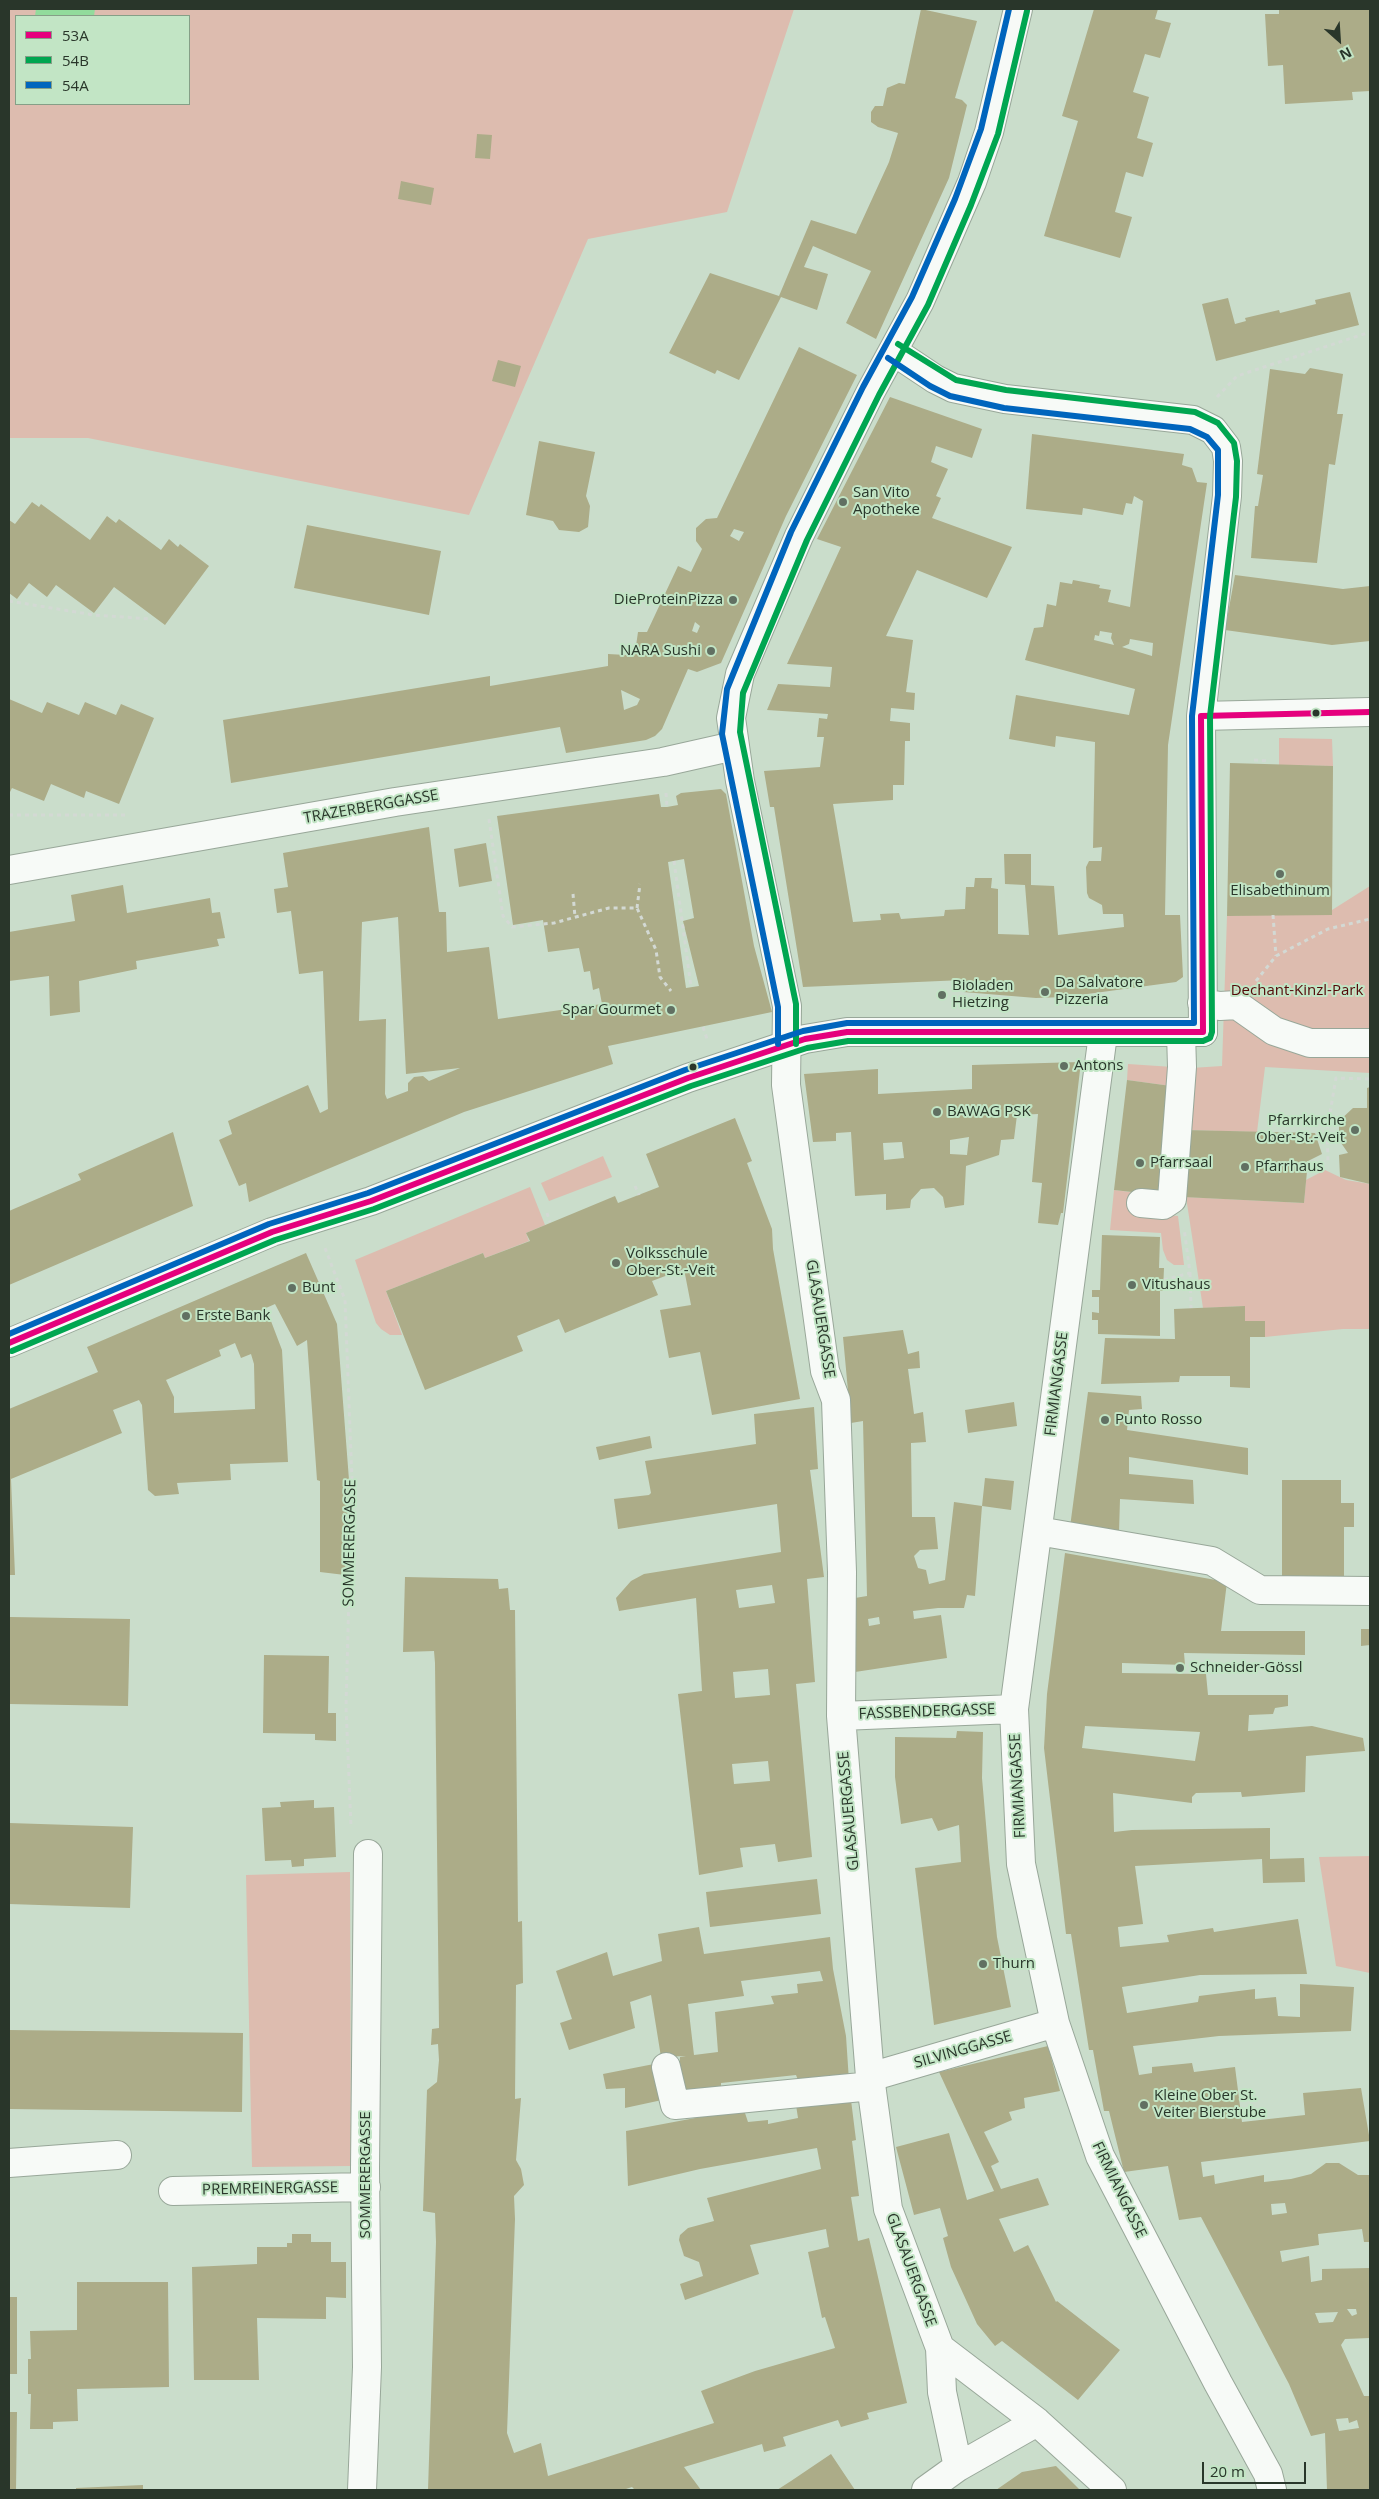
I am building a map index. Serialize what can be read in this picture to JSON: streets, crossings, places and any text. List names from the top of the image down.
{
  "streets": {
    "street": [
      "TRAZERBERGGASSE",
      "GLASAUERGASSE",
      "FIRMIANGASSE",
      "SOMMERERGASSE",
      "FASSBENDERGASSE",
      "SILVINGGASSE",
      "PREMREINERGASSE"
    ]
  },
  "crossings": [
    ["TRAZERBERGGASSE", "GLASAUERGASSE"],
    ["GLASAUERGASSE", "FASSBENDERGASSE"],
    ["GLASAUERGASSE", "SILVINGGASSE"],
    ["FIRMIANGASSE", "FASSBENDERGASSE"],
    ["FIRMIANGASSE", "SILVINGGASSE"],
    ["SOMMERERGASSE", "PREMREINERGASSE"]
  ],
  "parks": ["Dechant-Kinzl-Park"],
  "places": [
    "San Vito Apotheke",
    "DieProteinPizza",
    "NARA Sushi",
    "Elisabethinum",
    "Da Salvatore Pizzeria",
    "Bioladen Hietzing",
    "Spar Gourmet",
    "Antons",
    "BAWAG PSK",
    "Pfarrkirche Ober-St.-Veit",
    "Pfarrsaal",
    "Pfarrhaus",
    "Volksschule Ober-St.-Veit",
    "Vitushaus",
    "Bunt",
    "Erste Bank",
    "Punto Rosso",
    "Schneider-Gössl",
    "Thurn",
    "Kleine Ober St. Veiter Bierstube"
  ],
  "lines": ["transit line 54A", "transit line 54B", "transit line 53A"],
  "legend": ["53A", "54B", "54A"],
  "scale_bar": "20 m",
  "north": "bottom right"
}
